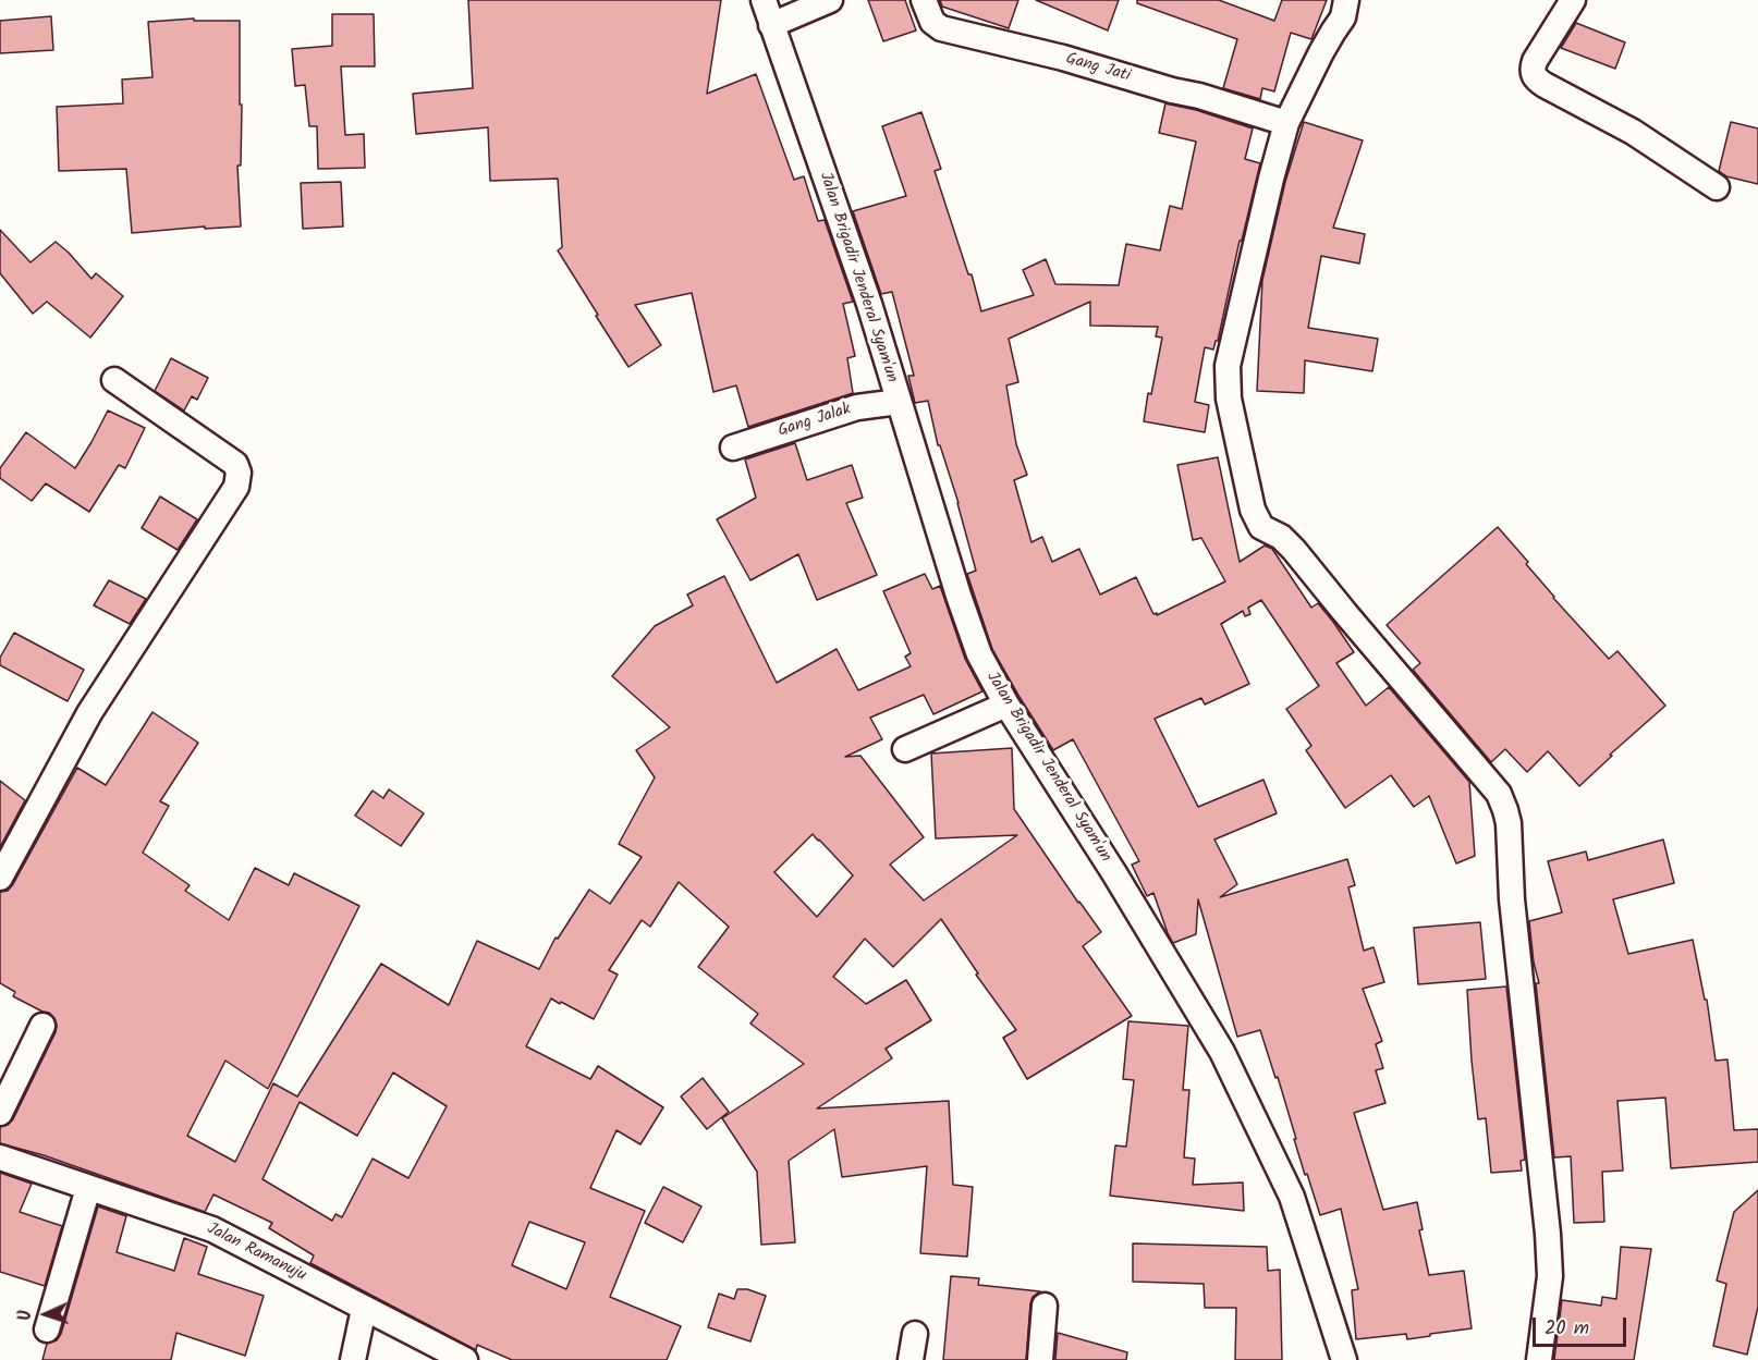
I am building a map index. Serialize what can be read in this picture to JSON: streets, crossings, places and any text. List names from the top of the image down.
{
  "streets": {
    "street": [
      "Gang Jati",
      "Jalan Brigadir Jenderal Syam'un",
      "Gang Jalak",
      "Jalan Ramanuju"
    ]
  },
  "crossings": [
    ["Jalan Brigadir Jenderal Syam'un", "Gang Jalak"]
  ],
  "scale_bar": "20 m",
  "north": "left"
}
